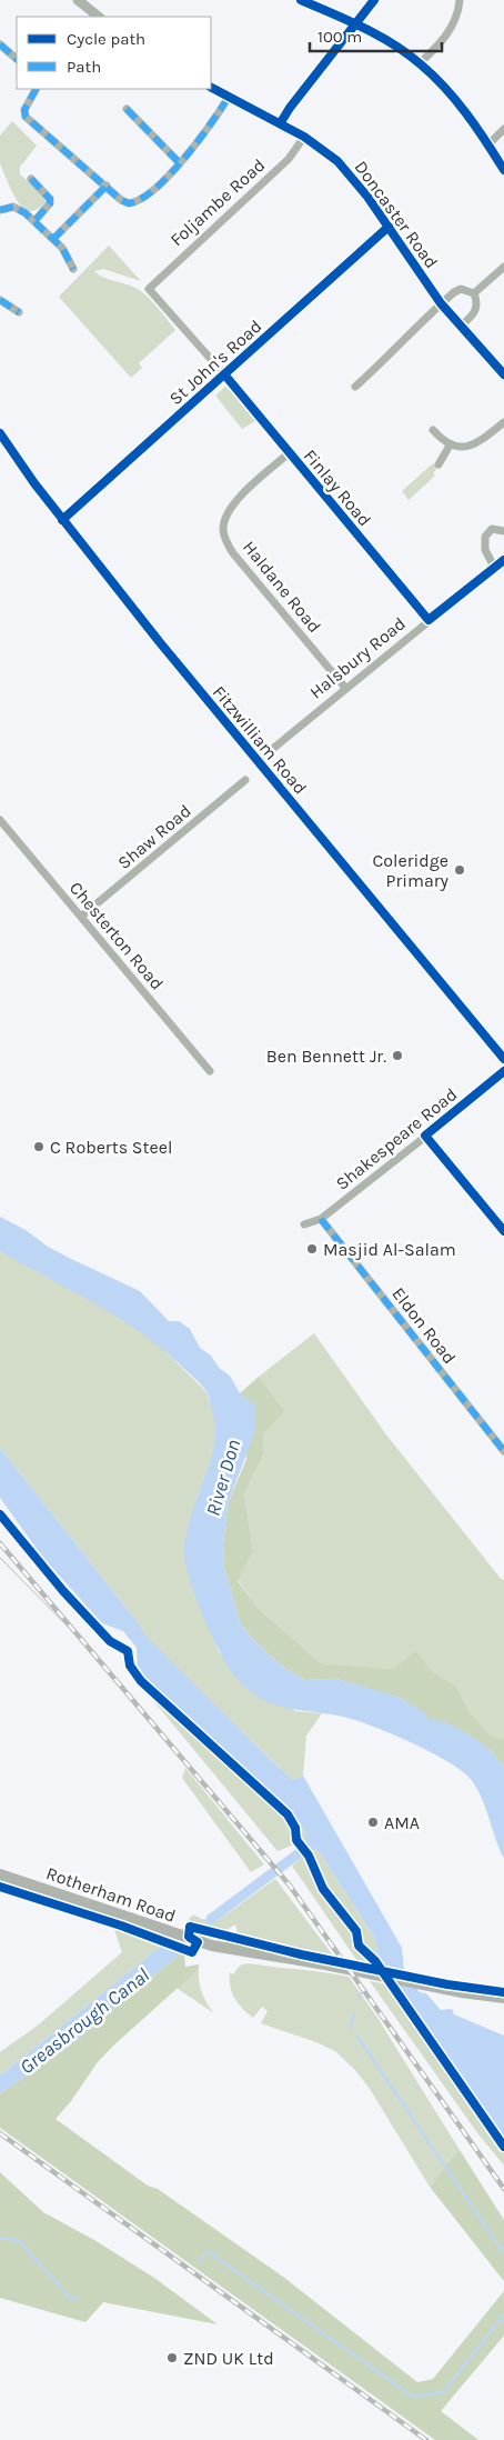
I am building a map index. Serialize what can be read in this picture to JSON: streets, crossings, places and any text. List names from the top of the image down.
{
  "streets": {
    "main road": ["Fitzwilliam Road", "Rotherham Road"],
    "street": [
      "Foljambe Road",
      "Doncaster Road",
      "St John's Road",
      "Finlay Road",
      "Haldane Road",
      "Halsbury Road",
      "Shaw Road",
      "Chesterton Road",
      "Shakespeare Road",
      "Eldon Road"
    ]
  },
  "crossings": [
    ["Foljambe Road", "Doncaster Road"],
    ["Foljambe Road", "Finlay Road"],
    ["Doncaster Road", "St John's Road"],
    ["St John's Road", "Finlay Road"],
    ["St John's Road", "Fitzwilliam Road"],
    ["Finlay Road", "Haldane Road"],
    ["Finlay Road", "Halsbury Road"],
    ["Haldane Road", "Halsbury Road"],
    ["Halsbury Road", "Fitzwilliam Road"],
    ["Shaw Road", "Chesterton Road"],
    ["Shakespeare Road", "Eldon Road"]
  ],
  "water": ["River Don", "Greasbrough Canal"],
  "places": [
    "Coleridge Primary",
    "Ben Bennett Jr.",
    "C Roberts Steel",
    "Masjid Al-Salam",
    "AMA",
    "ZND UK Ltd"
  ],
  "legend": ["Cycle path", "Path"],
  "scale_bar": "100 m"
}
